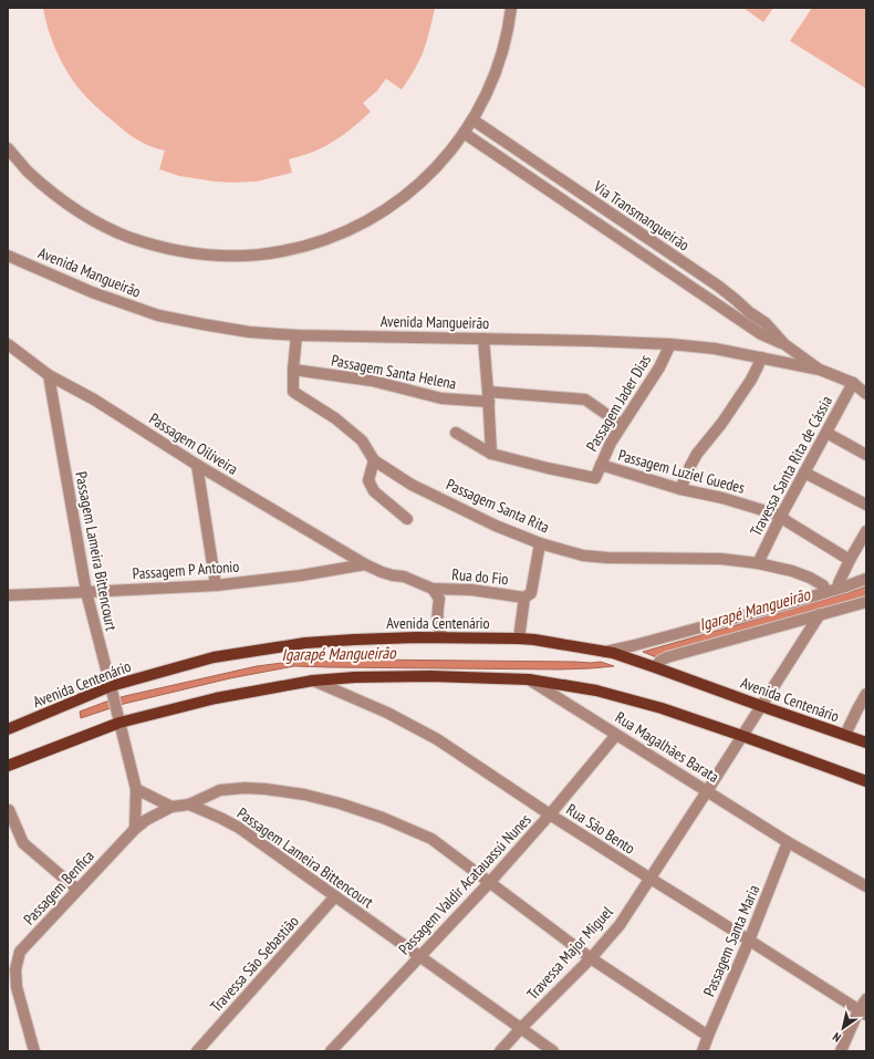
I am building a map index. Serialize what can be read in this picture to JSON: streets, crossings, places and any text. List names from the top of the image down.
{
  "streets": {
    "main road": ["Avenida Centenário"],
    "street": [
      "Via Transmangueirão",
      "Avenida Mangueirão",
      "Passagem Santa Helena",
      "Passagem Jader Dias",
      "Passagem Oiliveira",
      "Travessa Santa Rita de Cássia",
      "Passagem Luziel Guedes",
      "Passagem Santa Rita",
      "Passagem Lameira Bittencourt",
      "Passagem P Antonio",
      "Rua do Fio",
      "Rua Magalhães Barata",
      "Rua São Bento",
      "Passagem Valdir Acatauassú Nunes",
      "Passagem Benfica",
      "Passagem Santa Maria",
      "Travessa Major Miguel",
      "Travessa São Sebastião"
    ]
  },
  "crossings": [
    ["Via Transmangueirão", "Avenida Mangueirão"],
    ["Avenida Mangueirão", "Passagem Jader Dias"],
    ["Avenida Mangueirão", "Travessa Santa Rita de Cássia"],
    ["Avenida Mangueirão", "Passagem Santa Rita"],
    ["Passagem Santa Helena", "Passagem Jader Dias"],
    ["Passagem Santa Helena", "Passagem Santa Rita"],
    ["Passagem Jader Dias", "Passagem Luziel Guedes"],
    ["Passagem Oiliveira", "Passagem Lameira Bittencourt"],
    ["Passagem Oiliveira", "Passagem P Antonio"],
    ["Passagem Oiliveira", "Rua do Fio"],
    ["Travessa Santa Rita de Cássia", "Passagem Luziel Guedes"],
    ["Travessa Santa Rita de Cássia", "Passagem Santa Rita"],
    ["Passagem Lameira Bittencourt", "Passagem P Antonio"],
    ["Passagem Lameira Bittencourt", "Avenida Centenário"],
    ["Passagem Lameira Bittencourt", "Passagem Valdir Acatauassú Nunes"],
    ["Passagem Lameira Bittencourt", "Passagem Benfica"],
    ["Passagem Lameira Bittencourt", "Travessa Major Miguel"],
    ["Passagem Lameira Bittencourt", "Travessa São Sebastião"],
    ["Avenida Centenário", "Travessa Major Miguel"],
    ["Rua Magalhães Barata", "Passagem Valdir Acatauassú Nunes"],
    ["Rua Magalhães Barata", "Passagem Santa Maria"],
    ["Rua Magalhães Barata", "Travessa Major Miguel"],
    ["Rua São Bento", "Passagem Valdir Acatauassú Nunes"],
    ["Rua São Bento", "Passagem Santa Maria"],
    ["Rua São Bento", "Travessa Major Miguel"]
  ],
  "water": ["Igarapé Mangueirão"],
  "north": "bottom left"
}
